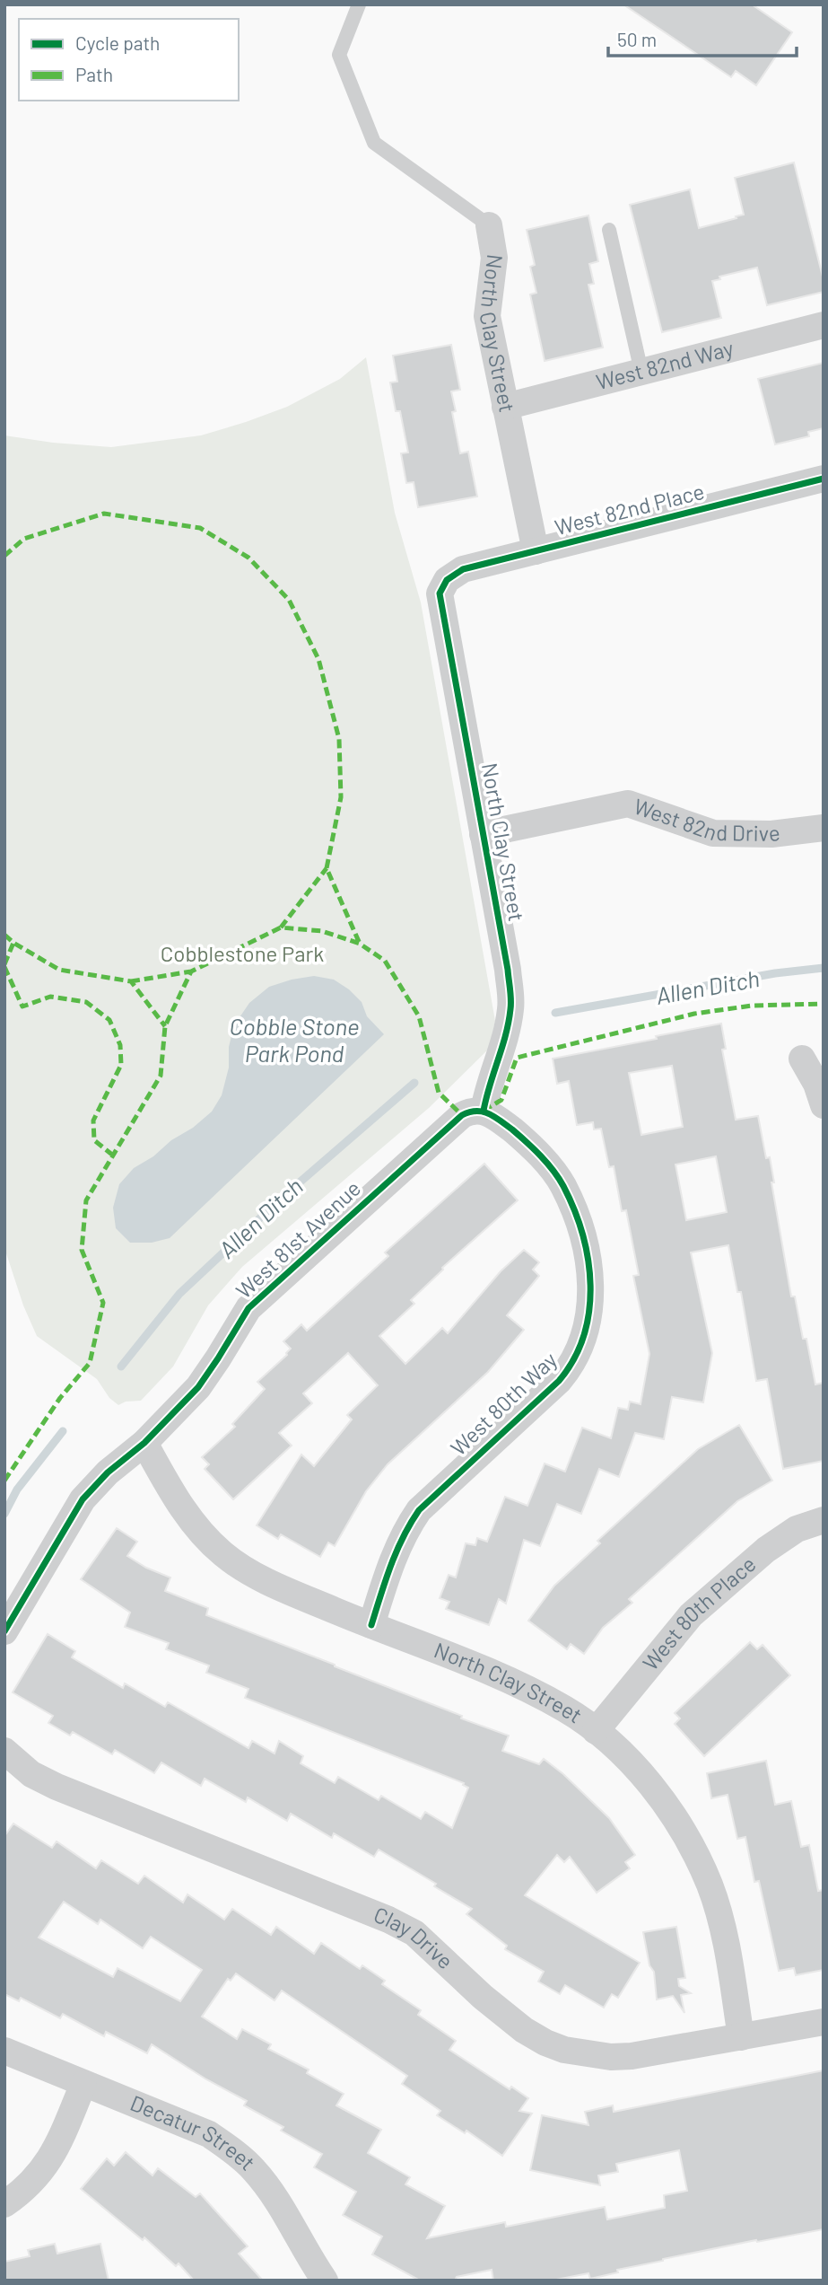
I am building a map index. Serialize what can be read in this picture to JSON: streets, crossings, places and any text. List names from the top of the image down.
{
  "streets": {
    "street": [
      "North Clay Street",
      "West 82nd Way",
      "West 82nd Place",
      "West 82nd Drive",
      "West 81st Avenue",
      "West 80th Way",
      "West 80th Place",
      "Clay Drive",
      "Decatur Street"
    ]
  },
  "crossings": [
    ["North Clay Street", "West 82nd Way"],
    ["North Clay Street", "West 82nd Place"],
    ["North Clay Street", "West 82nd Drive"],
    ["North Clay Street", "West 81st Avenue"],
    ["North Clay Street", "West 80th Way"],
    ["North Clay Street", "West 80th Place"],
    ["North Clay Street", "Clay Drive"],
    ["West 81st Avenue", "West 80th Way"]
  ],
  "water": ["Allen Ditch", "Cobble Stone Park Pond"],
  "parks": ["Cobblestone Park"],
  "legend": ["Cycle path", "Path"],
  "scale_bar": "50 m"
}
